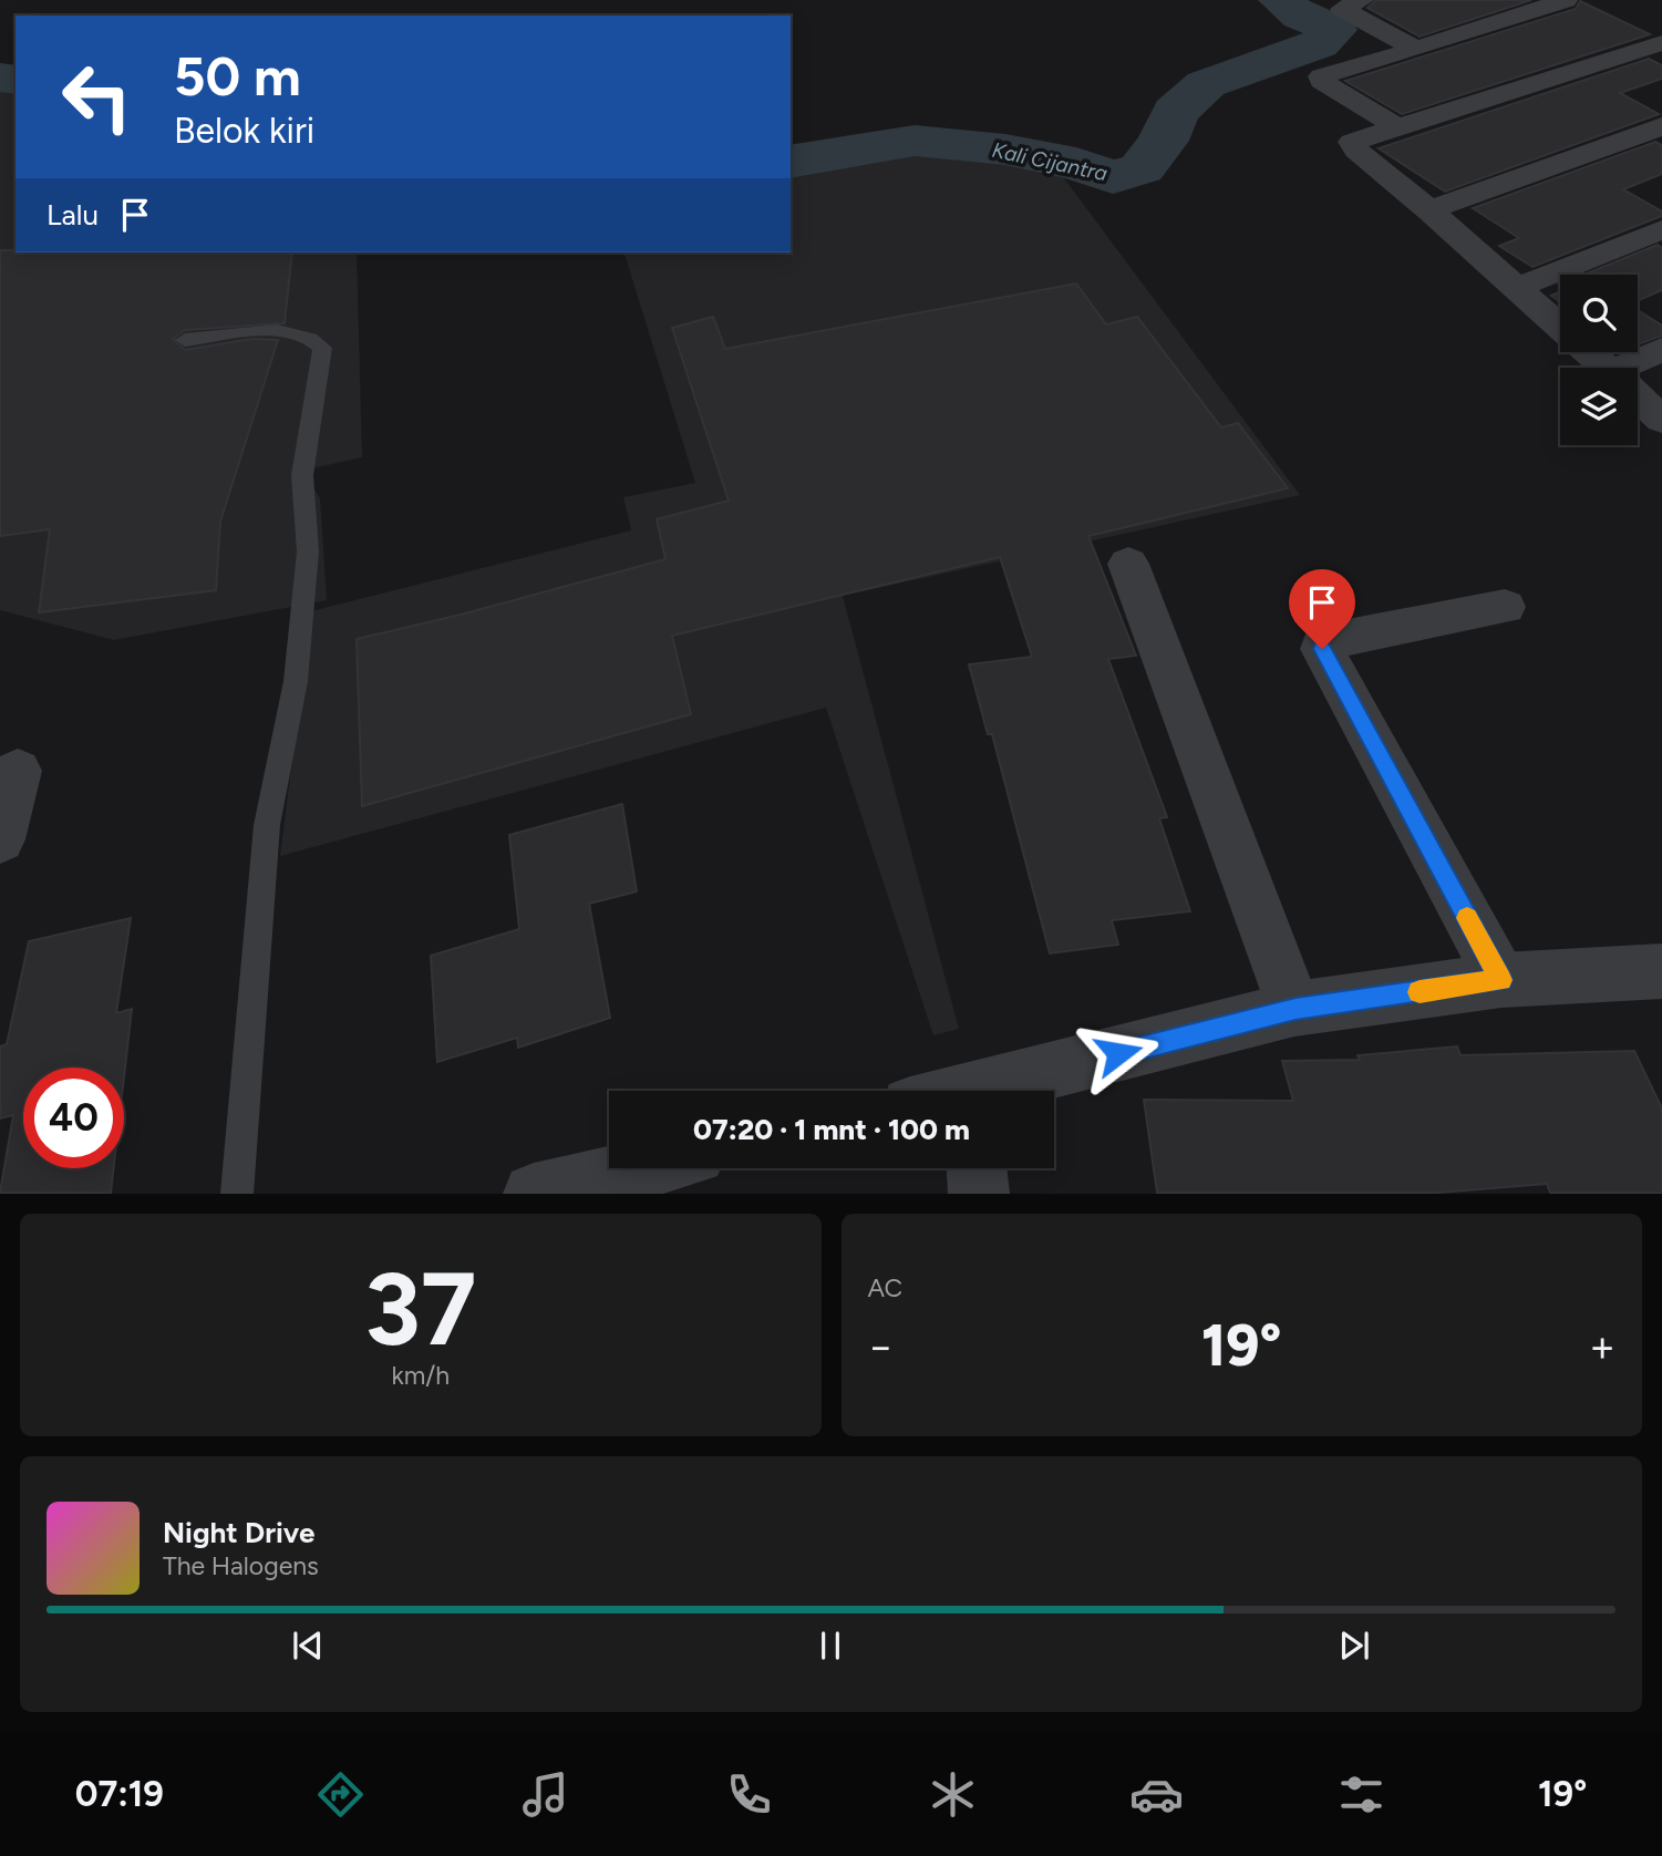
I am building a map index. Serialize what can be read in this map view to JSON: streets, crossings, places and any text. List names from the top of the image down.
{
  "water": ["Kali Cijantra"],
  "page": {
    "turn": ["50 m", "Belok kiri"],
    "then": "Lalu",
    "limit": "40",
    "trip": "07:20 · 1 mnt · 100 m",
    "tile": [
      ["37", "km/h"],
      "AC"
    ],
    "heat": ["−", "19°", "+"],
    "song": ["Night Drive", "The Halogens"],
    "tabs": ["07:19", "19°"]
  }
}
